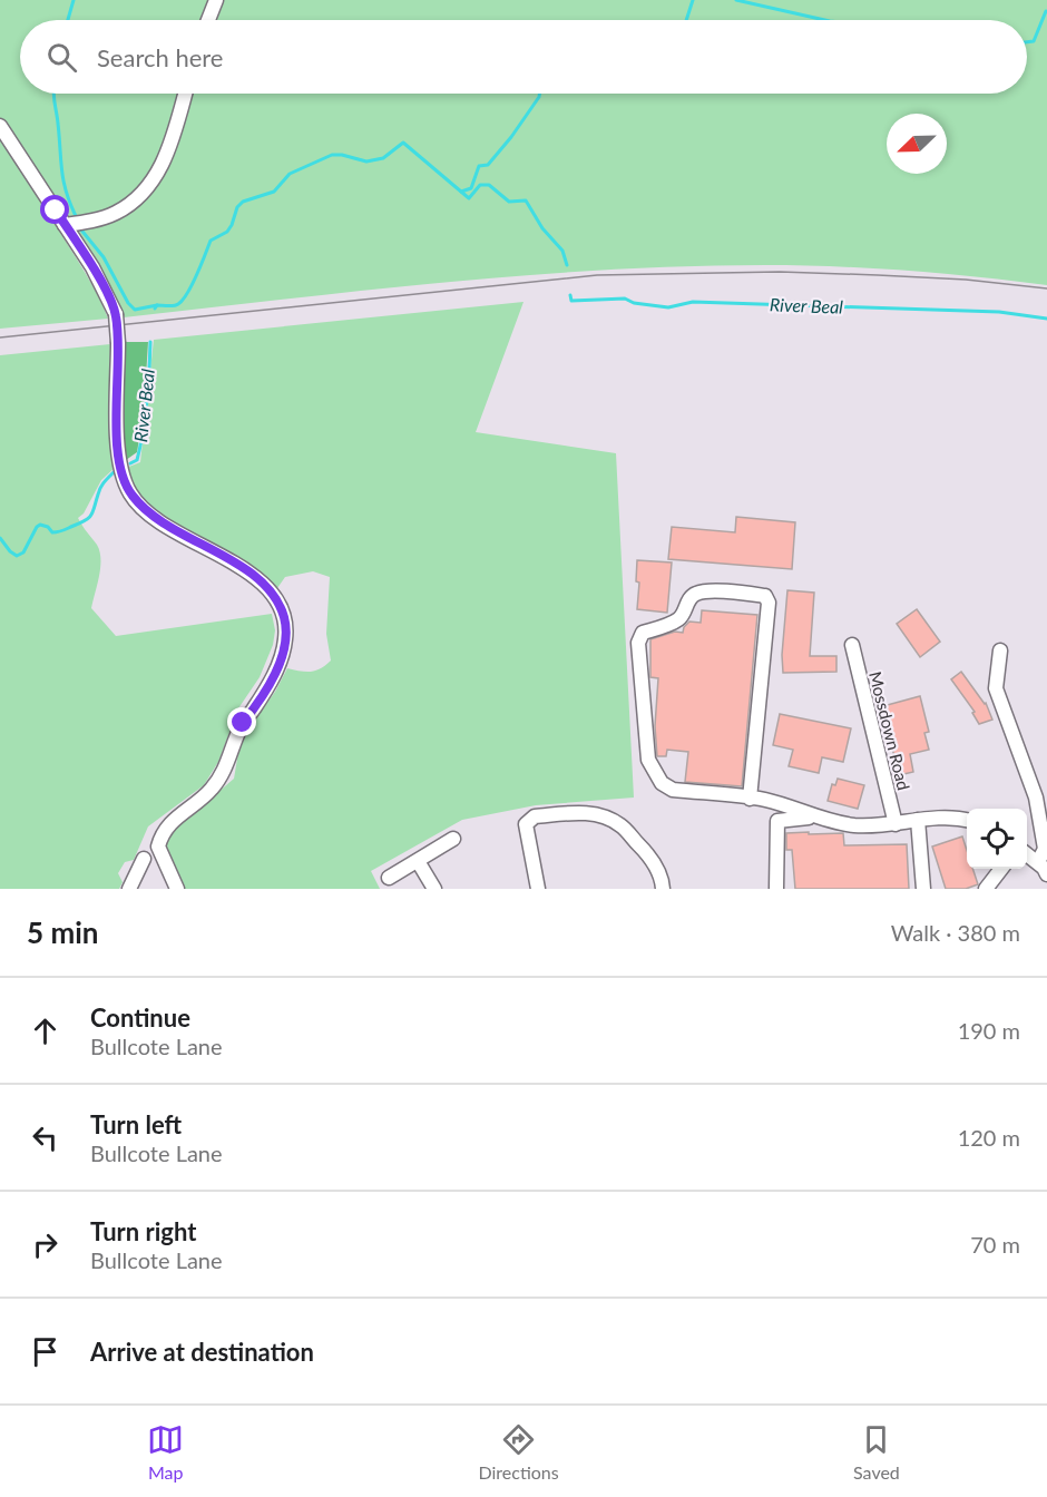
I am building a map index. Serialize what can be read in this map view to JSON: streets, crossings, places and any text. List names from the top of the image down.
{
  "streets": {
    "street": ["Mossdown Road"]
  },
  "water": ["River Beal"],
  "north": "bottom left",
  "page": {
    "search": "Search here",
    "heading": ["5 min", "Walk · 380 m"],
    "list": [
      ["Continue", "Bullcote Lane", "190 m"],
      ["Turn left", "Bullcote Lane", "120 m"],
      ["Turn right", "Bullcote Lane", "70 m"],
      "Arrive at destination"
    ],
    "nav": ["Map", "Directions", "Saved"]
  }
}
